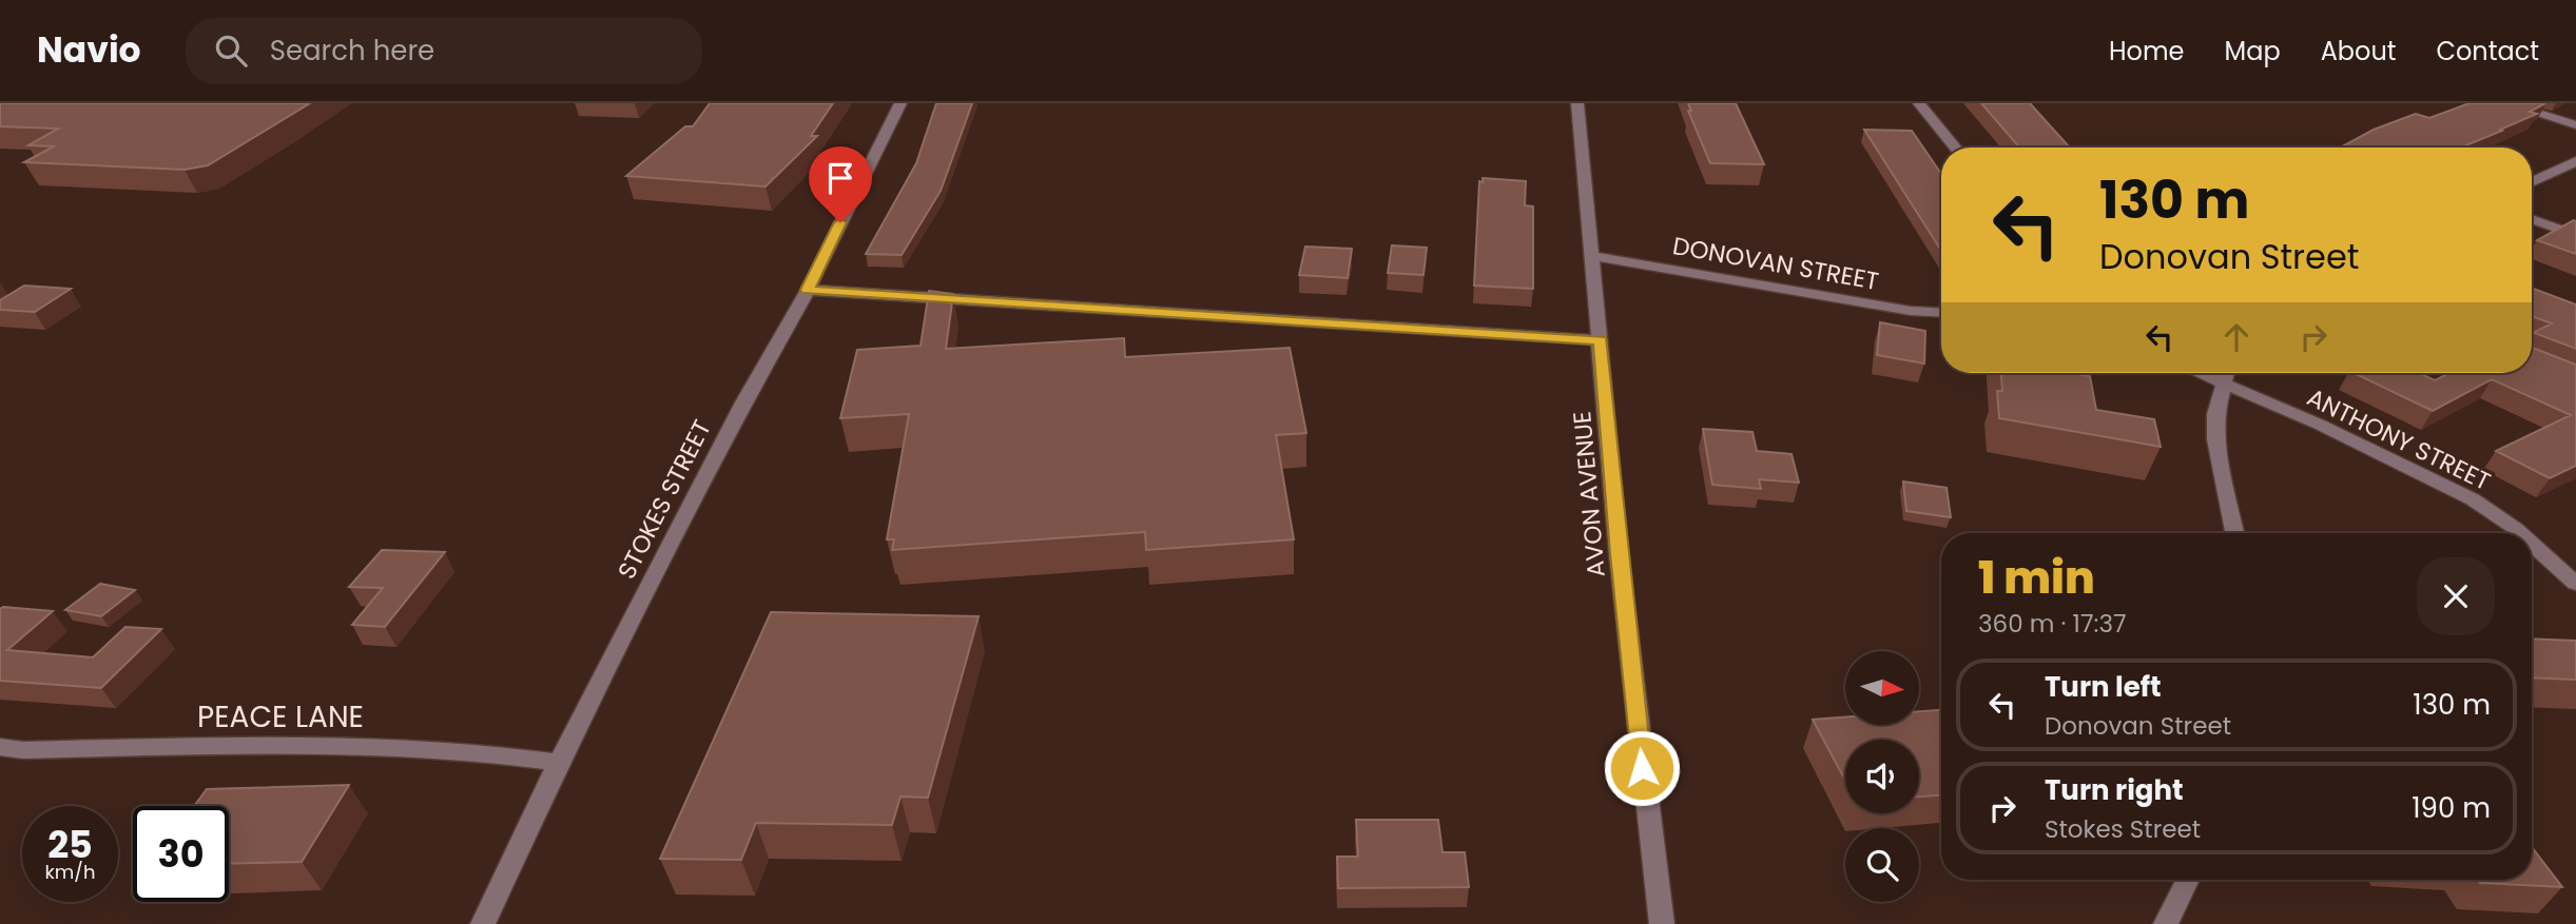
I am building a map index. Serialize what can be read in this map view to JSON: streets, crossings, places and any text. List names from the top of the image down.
{
  "streets": {
    "street": [
      "DONOVAN STREET",
      "ANTHONY STREET",
      "AVON AVENUE",
      "STOKES STREET",
      "PEACE LANE"
    ]
  },
  "crossings": [
    ["DONOVAN STREET", "AVON AVENUE"],
    ["STOKES STREET", "PEACE LANE"]
  ],
  "north": "right",
  "page": {
    "header": "Navio",
    "search": "Search here",
    "nav": [
      "Home",
      "Map",
      "About",
      "Contact"
    ],
    "turn": ["130 m", "Donovan Street"],
    "heading": ["1 min", "360 m · 17:37"],
    "list": [
      {
        "name": "Turn left",
        "note": "Donovan Street",
        "value": "130 m"
      },
      {
        "name": "Turn right",
        "note": "Stokes Street",
        "value": "190 m"
      }
    ],
    "speed": "25 km/h",
    "limit": "30"
  }
}
